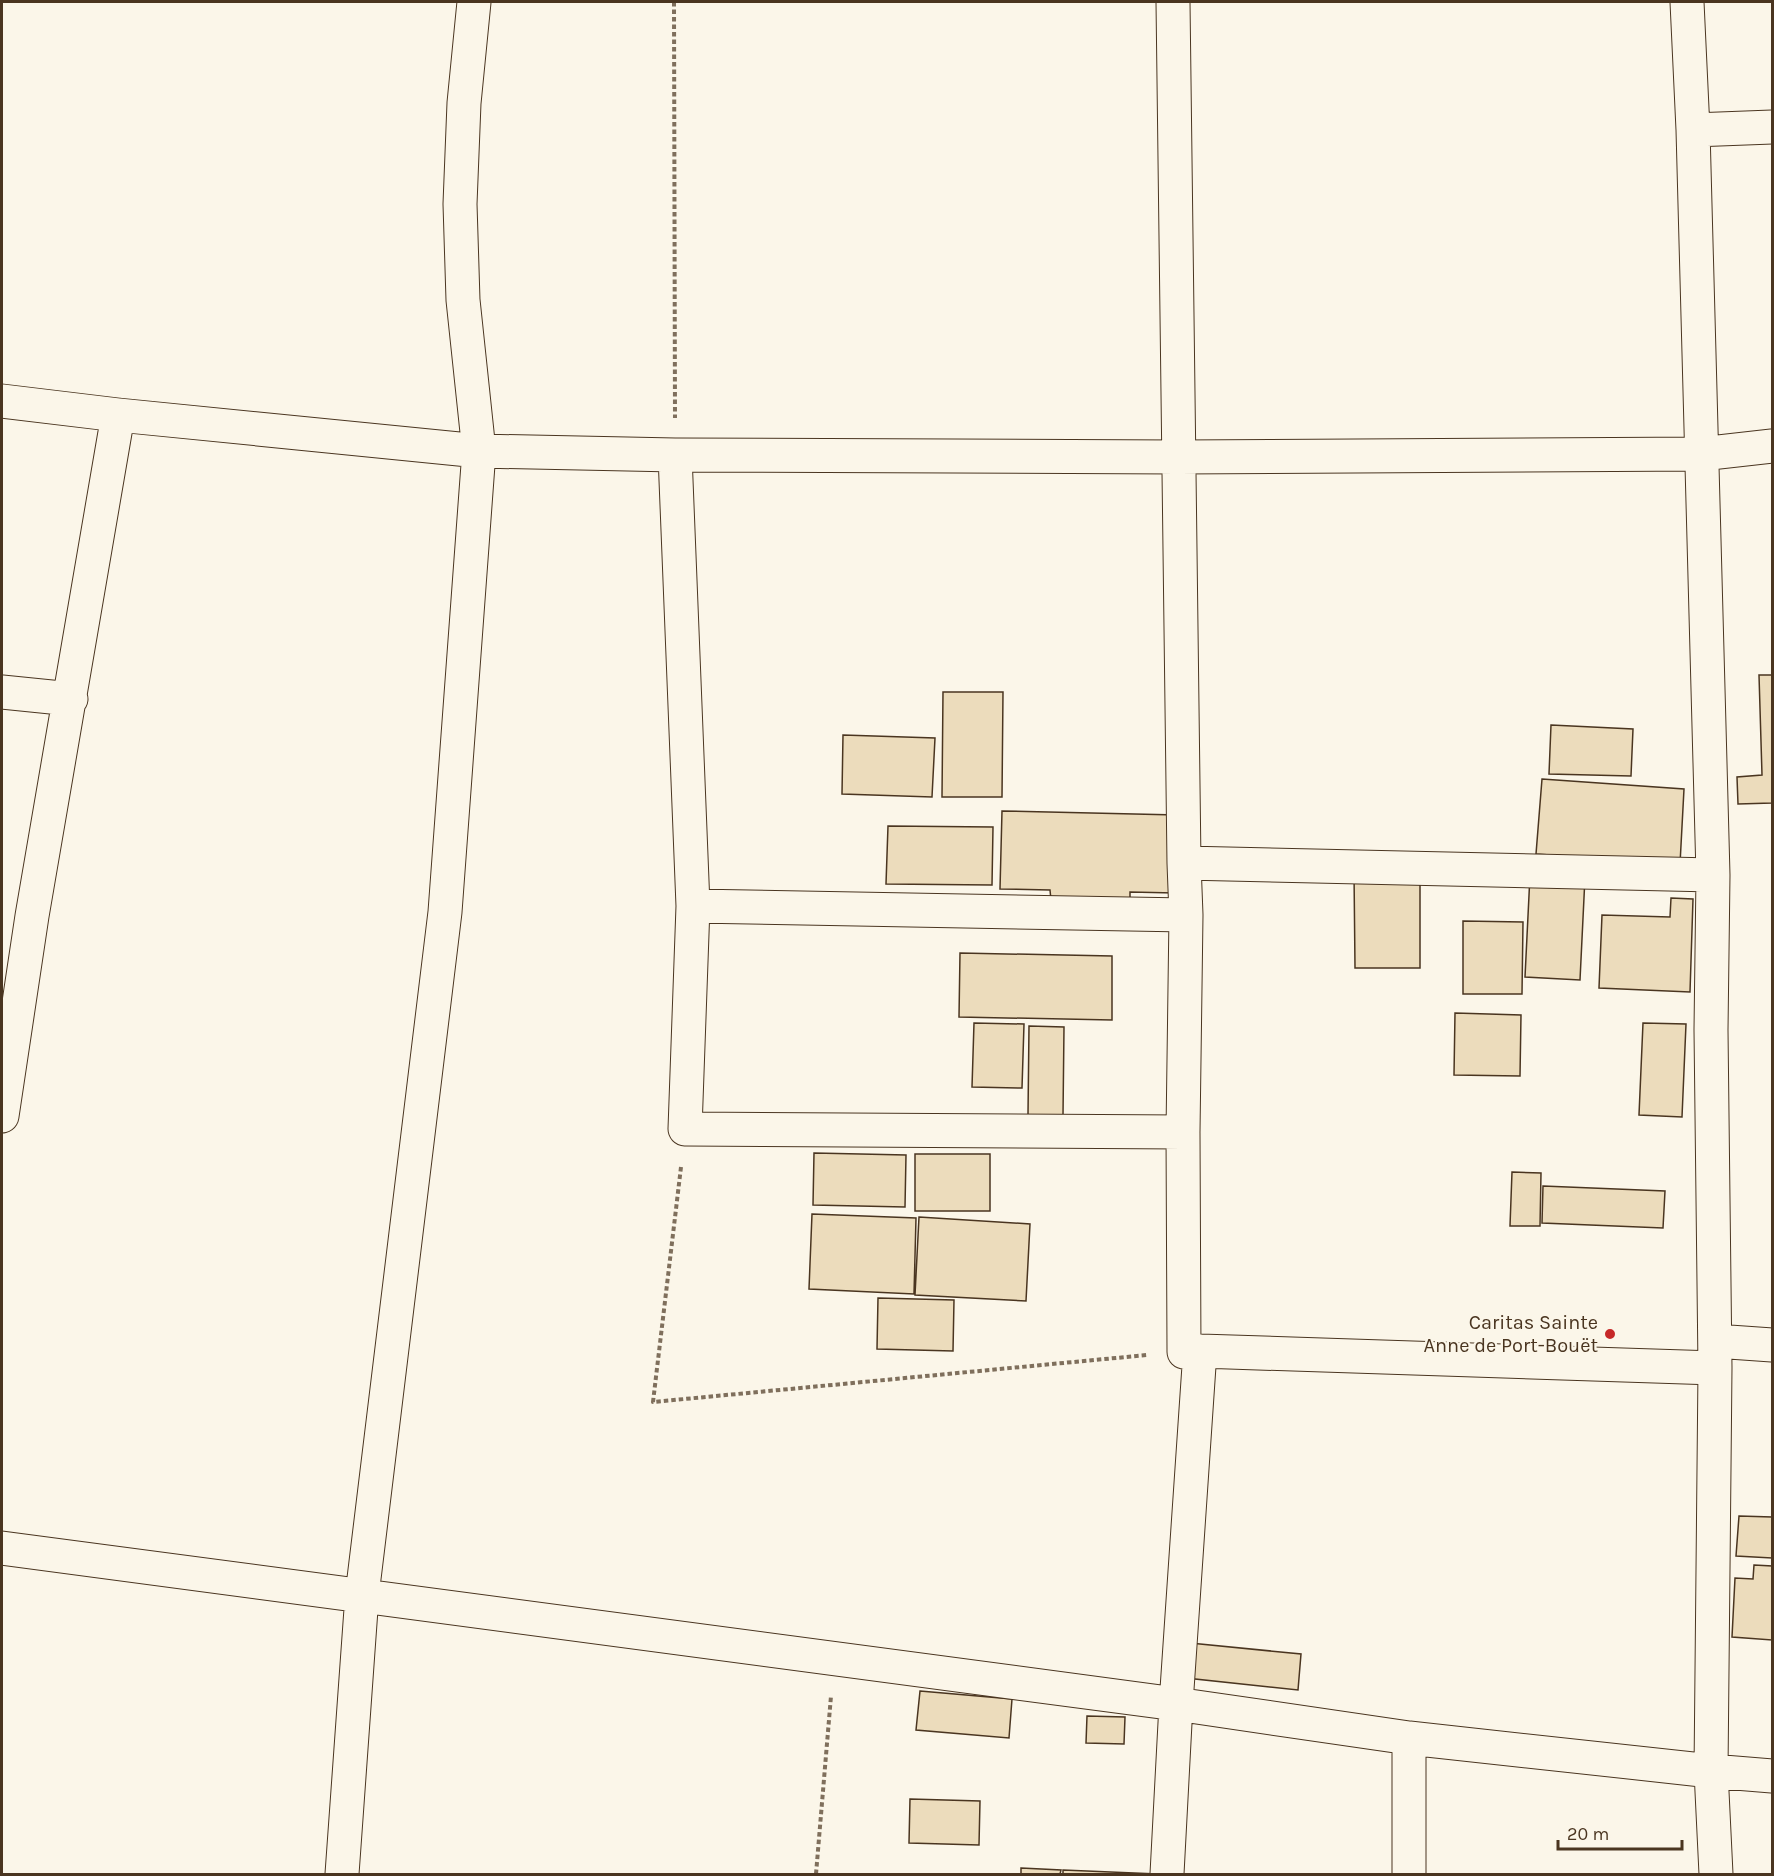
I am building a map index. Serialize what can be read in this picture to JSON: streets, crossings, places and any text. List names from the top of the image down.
{
  "places": ["Caritas Sainte Anne de Port-Bouët"],
  "scale_bar": "20 m"
}
